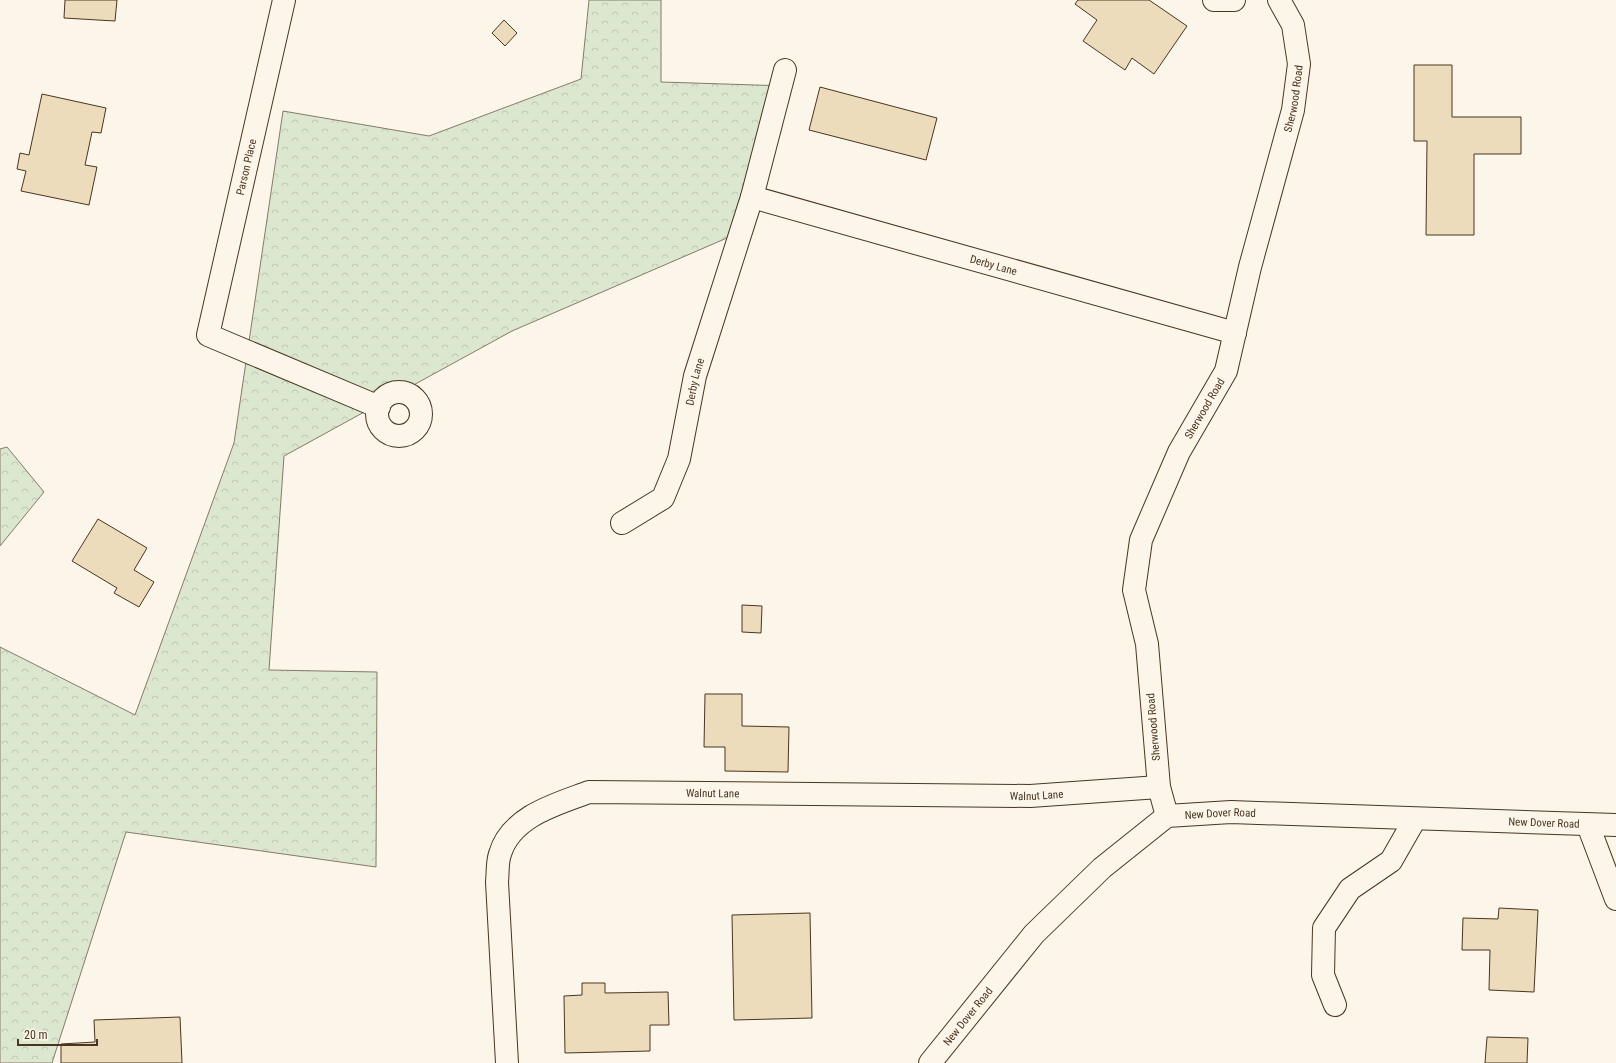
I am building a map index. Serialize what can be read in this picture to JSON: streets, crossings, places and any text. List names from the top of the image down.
{
  "streets": {
    "street": [
      "Sherwood Road",
      "Parson Place",
      "Derby Lane",
      "Walnut Lane",
      "New Dover Road"
    ]
  },
  "crossings": [
    ["Sherwood Road", "Derby Lane"],
    ["Sherwood Road", "Walnut Lane"],
    ["Sherwood Road", "New Dover Road"]
  ],
  "scale_bar": "20 m"
}
